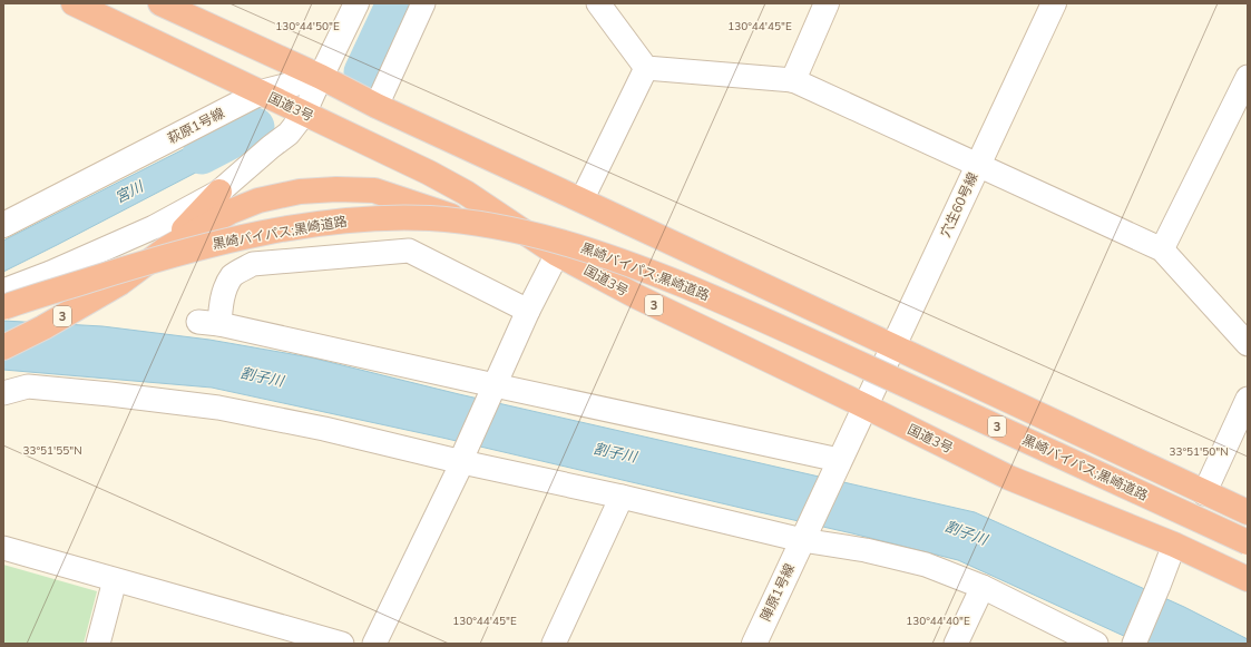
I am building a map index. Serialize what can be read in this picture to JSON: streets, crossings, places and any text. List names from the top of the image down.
{
  "streets": {
    "highway": ["国道3号", "黒崎バイパス;黒崎道路", "3"],
    "street": ["萩原1号線", "穴生60号線", "陣原1号線"]
  },
  "crossings": [
    ["国道3号", "萩原1号線"],
    ["国道3号", "穴生60号線"],
    ["国道3号", "3"],
    ["萩原1号線", "3"],
    ["穴生60号線", "3"],
    ["穴生60号線", "陣原1号線"]
  ],
  "water": ["宮川", "割子川"],
  "coordinates": [
    "130°44'50\"E",
    "130°44'45\"E",
    "33°51'55\"N",
    "33°51'50\"N",
    "130°44'40\"E"
  ]
}
